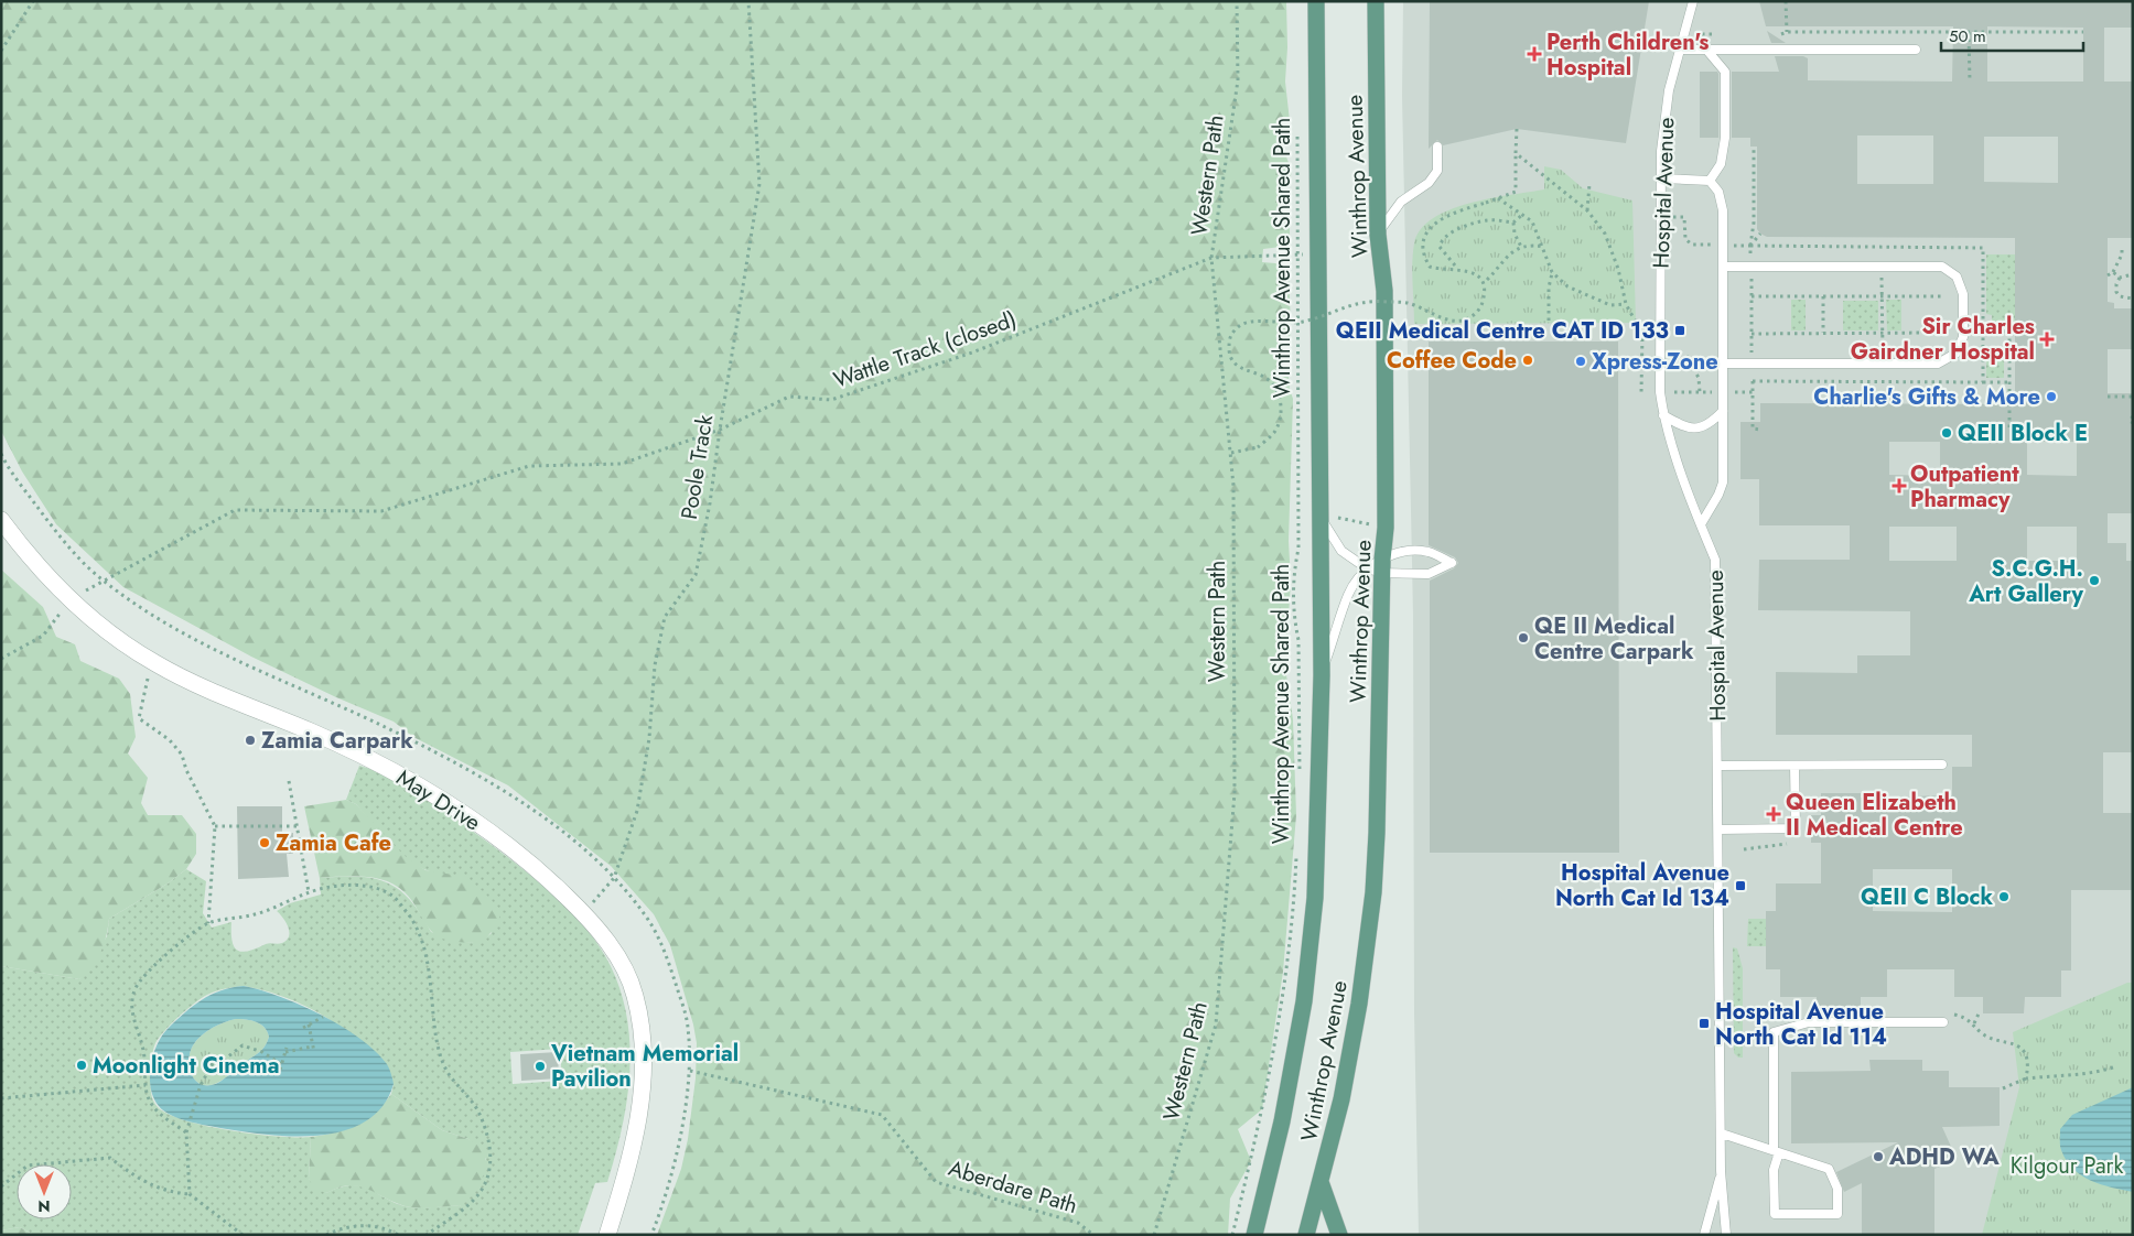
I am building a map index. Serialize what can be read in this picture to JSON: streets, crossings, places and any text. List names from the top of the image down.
{
  "streets": {
    "main road": ["Winthrop Avenue"],
    "street": ["May Drive"],
    "lane": ["Hospital Avenue"],
    "path": [
      "Western Path",
      "Winthrop Avenue Shared Path",
      "Wattle Track (closed)",
      "Poole Track",
      "Aberdare Path"
    ]
  },
  "crossings": [
    ["Western Path", "Wattle Track (closed)"],
    ["Winthrop Avenue", "Wattle Track (closed)"],
    ["Winthrop Avenue Shared Path", "Wattle Track (closed)"],
    ["Wattle Track (closed)", "Poole Track"],
    ["Wattle Track (closed)", "May Drive"],
    ["Poole Track", "May Drive"]
  ],
  "parks": ["Kilgour Park"],
  "places": {
    "health": [
      "Perth Children's Hospital",
      "Sir Charles Gairdner Hospital",
      "Outpatient Pharmacy",
      "Queen Elizabeth II Medical Centre"
    ],
    "transit": ["QEII Medical Centre CAT ID 133", "Hospital Avenue North Cat Id 134", "Hospital Avenue North Cat Id 114"],
    "other": [
      "Coffee Code",
      "Xpress-Zone",
      "Charlie's Gifts & More",
      "QEII Block E",
      "S.C.G.H. Art Gallery",
      "QE II Medical Centre Carpark",
      "Zamia Carpark",
      "Zamia Cafe",
      "QEII C Block",
      "Moonlight Cinema",
      "Vietnam Memorial Pavilion",
      "ADHD WA"
    ]
  },
  "scale_bar": "50 m",
  "north": "bottom"
}
